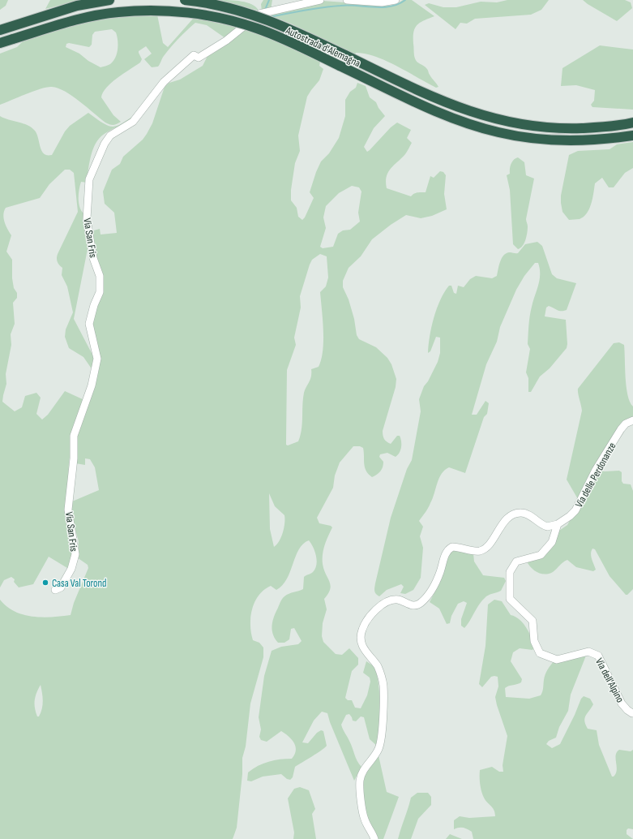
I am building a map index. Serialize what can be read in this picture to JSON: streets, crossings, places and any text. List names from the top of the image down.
{
  "streets": {
    "highway": ["Autostrada d'Alemagna"],
    "street": ["Via San Fris", "Via delle Perdonanze", "Via dell'Alpino"]
  },
  "crossings": [
    ["Via delle Perdonanze", "Via dell'Alpino"]
  ],
  "places": ["Casa Val Torond"]
}
